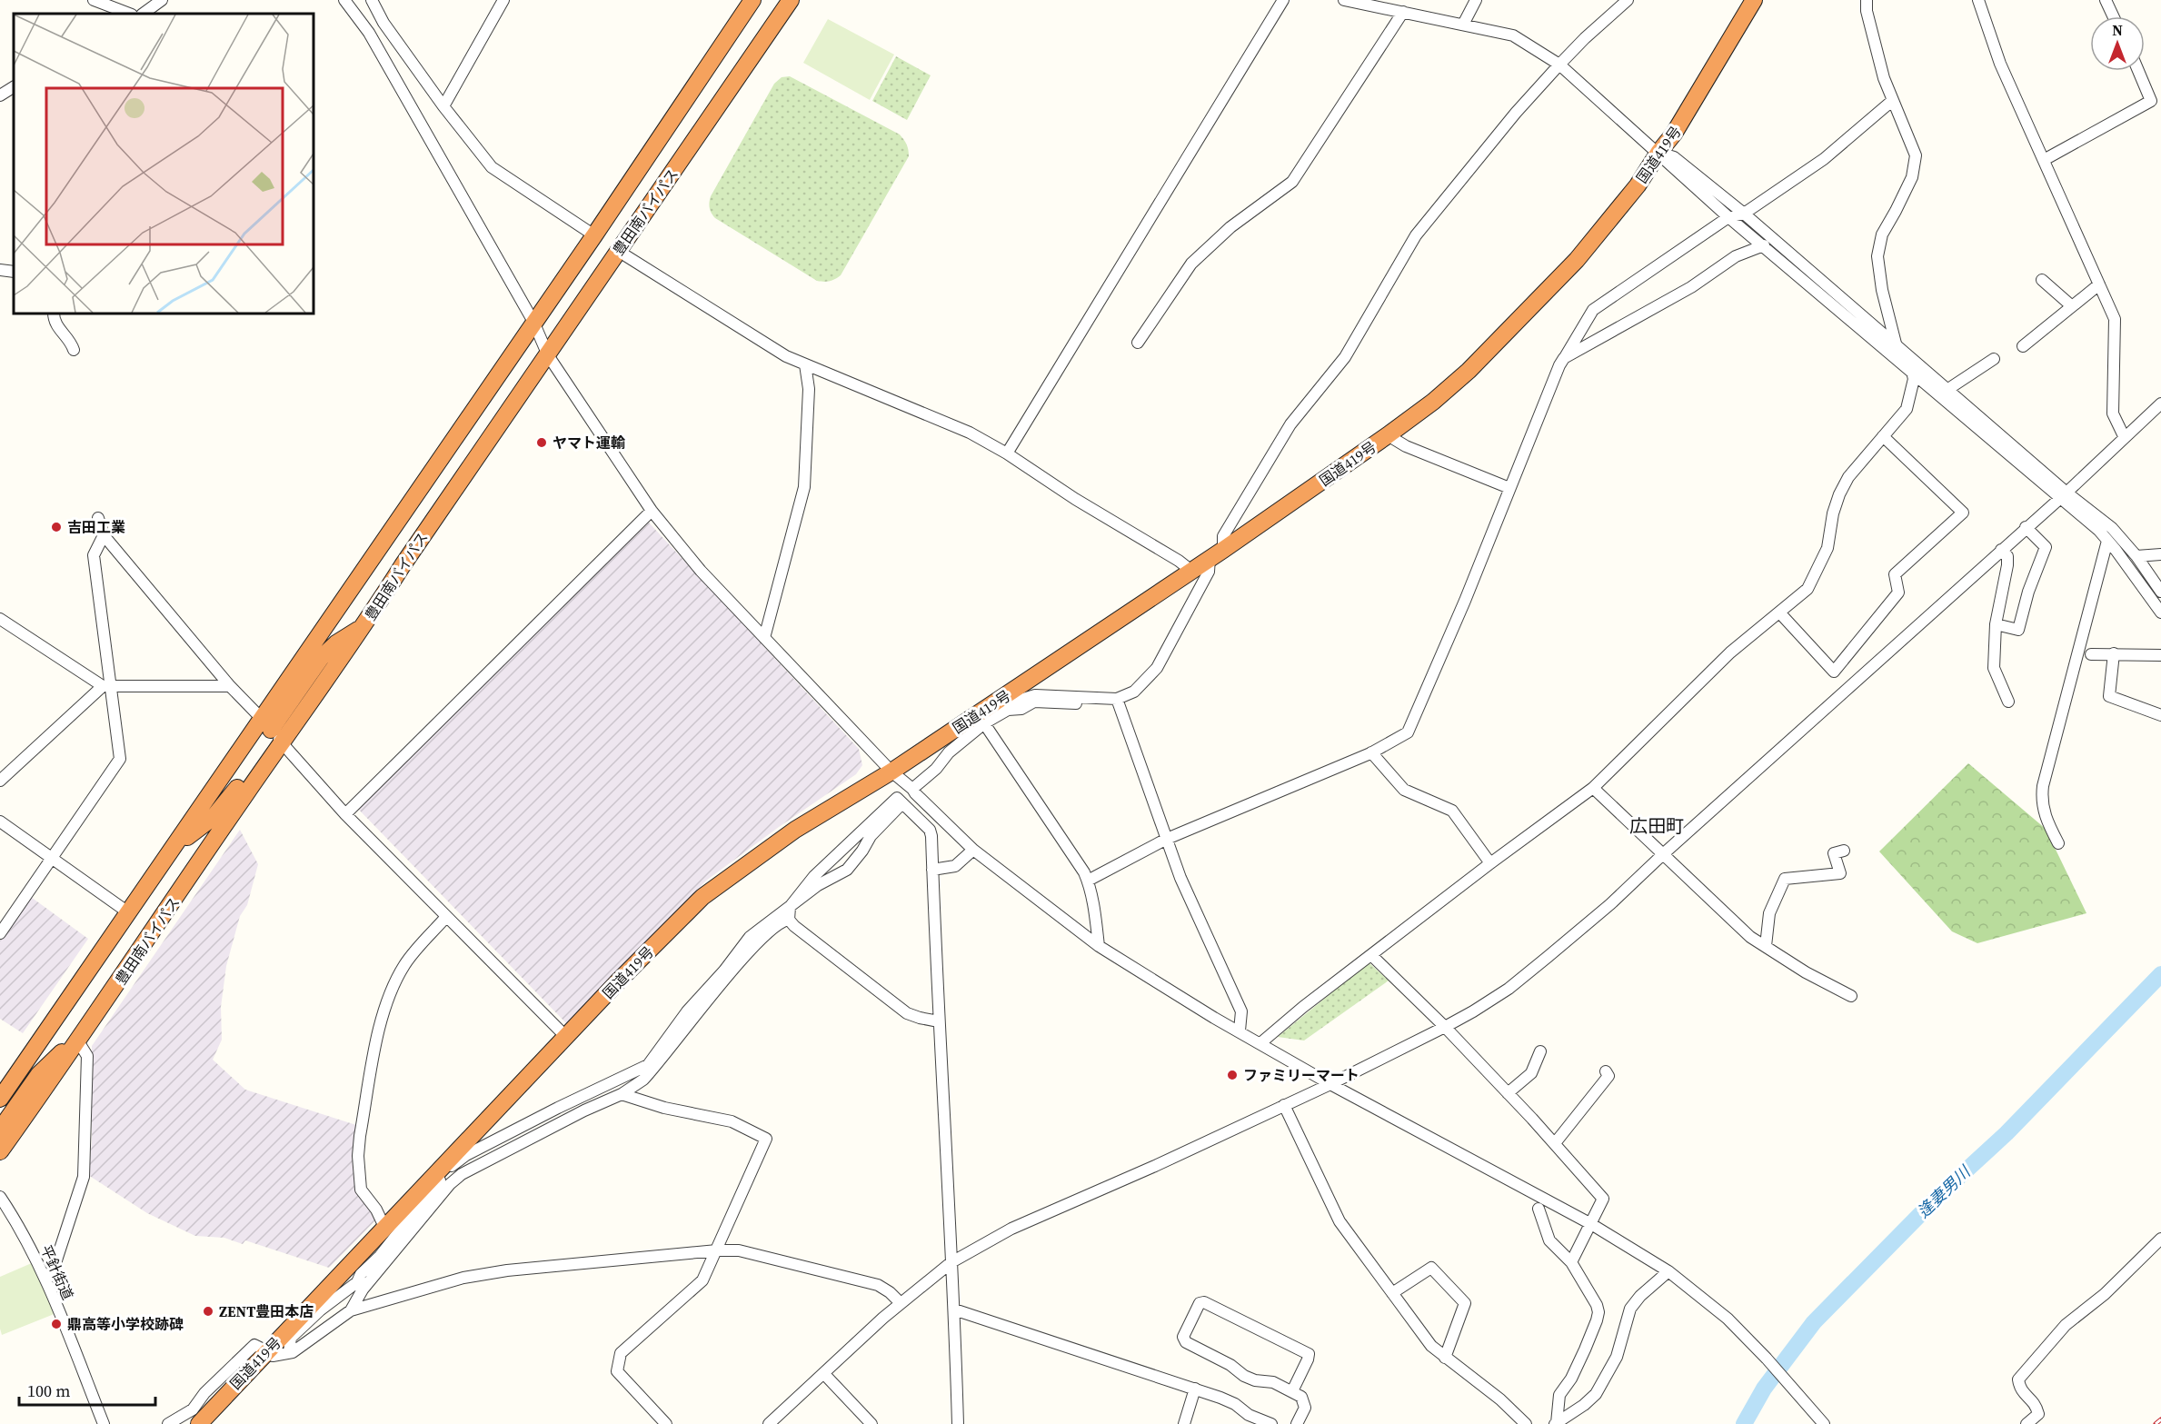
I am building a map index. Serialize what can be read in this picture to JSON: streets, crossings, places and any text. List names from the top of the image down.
{
  "streets": {
    "highway": ["国道419号", "豊田南バイパス"],
    "street": ["平針街道"]
  },
  "districts": ["広田町"],
  "water": ["逢妻男川"],
  "places": [
    "ヤマト運輸",
    "吉田工業",
    "ファミリーマート",
    "ZENT豊田本店",
    "鼎高等小学校跡碑"
  ],
  "scale_bar": "100 m",
  "north": "top"
}
